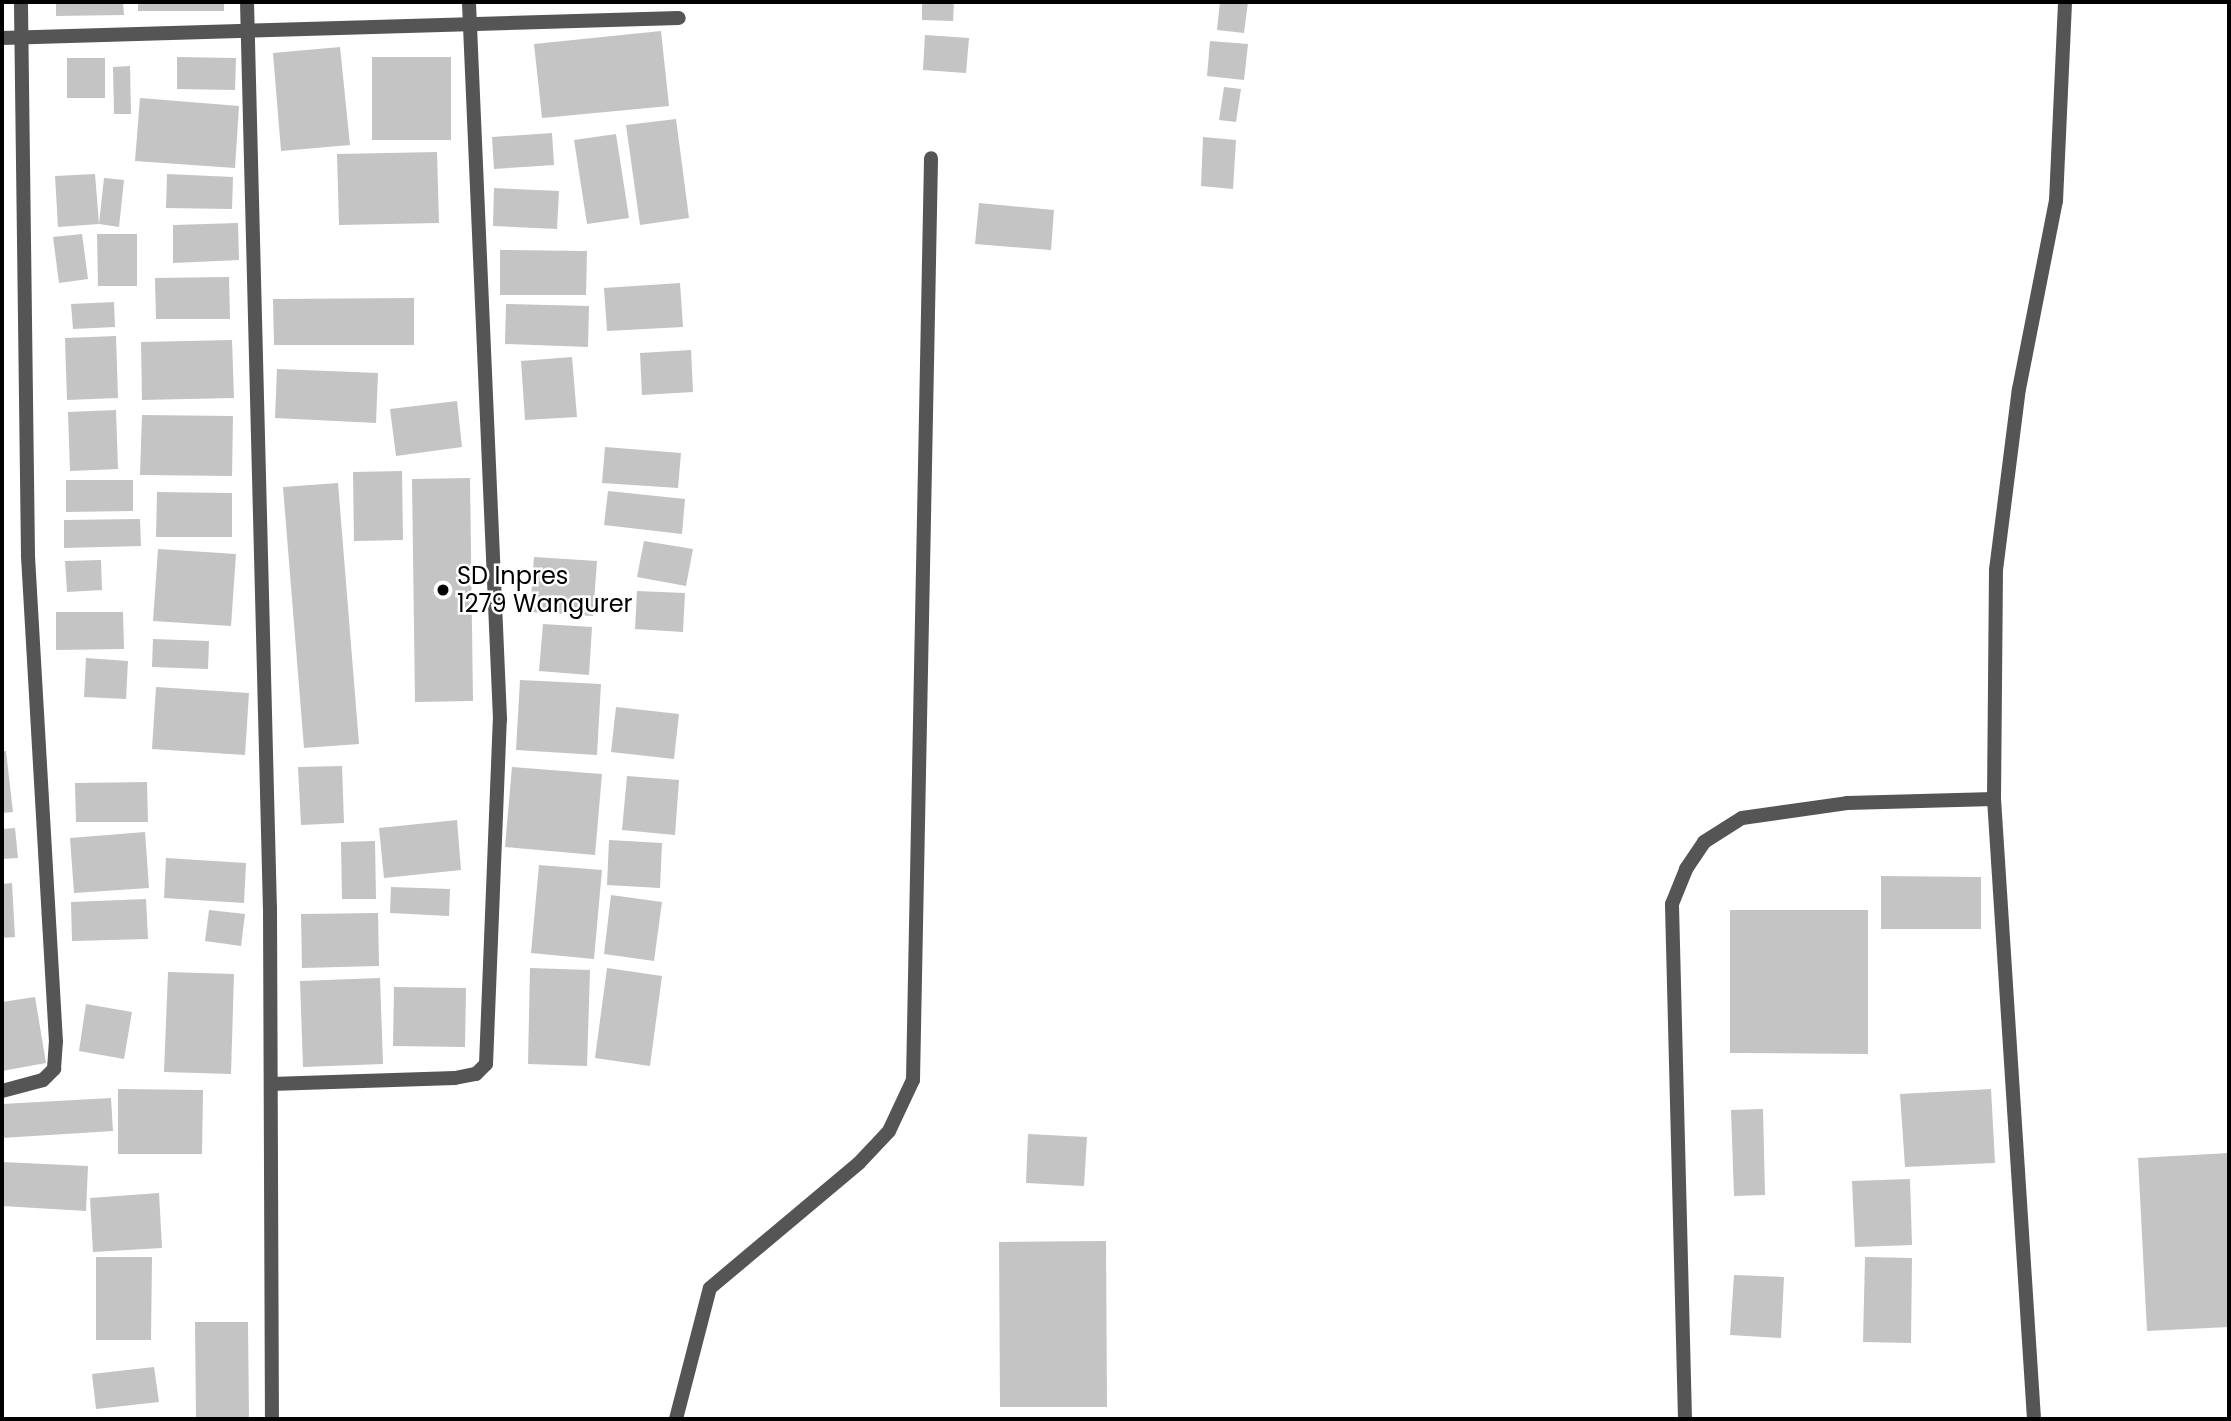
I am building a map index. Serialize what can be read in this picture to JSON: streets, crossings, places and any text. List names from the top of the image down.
{
  "places": ["SD Inpres 1279 Wangurer"]
}
